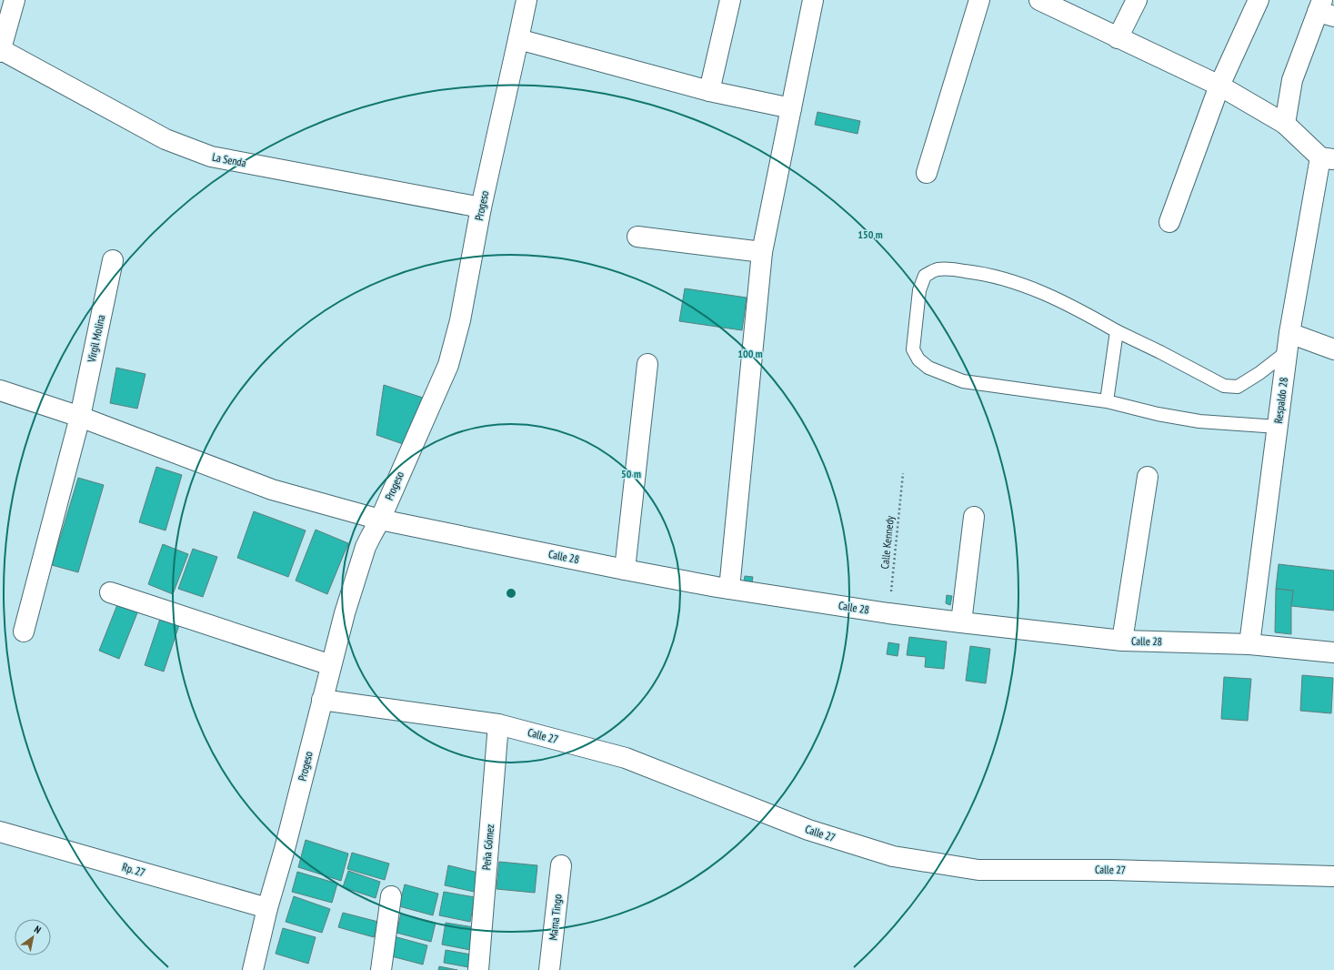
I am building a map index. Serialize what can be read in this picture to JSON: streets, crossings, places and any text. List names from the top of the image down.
{
  "streets": {
    "street": [
      "La Senda",
      "Progeso",
      "Virgil Molina",
      "Respaldo 28",
      "Calle 28",
      "Calle 27",
      "Peña Gómez",
      "Rp. 27",
      "Mama Tingo"
    ],
    "path": ["Calle Kennedy"]
  },
  "crossings": [
    ["La Senda", "Progeso"],
    ["Progeso", "Calle 28"],
    ["Progeso", "Calle 27"],
    ["Progeso", "Rp. 27"],
    ["Virgil Molina", "Calle 28"],
    ["Respaldo 28", "Calle 28"],
    ["Calle Kennedy", "Calle 28"],
    ["Calle 27", "Peña Gómez"]
  ],
  "north": "top right",
  "rings": ["150 m", "100 m", "50 m"]
}
